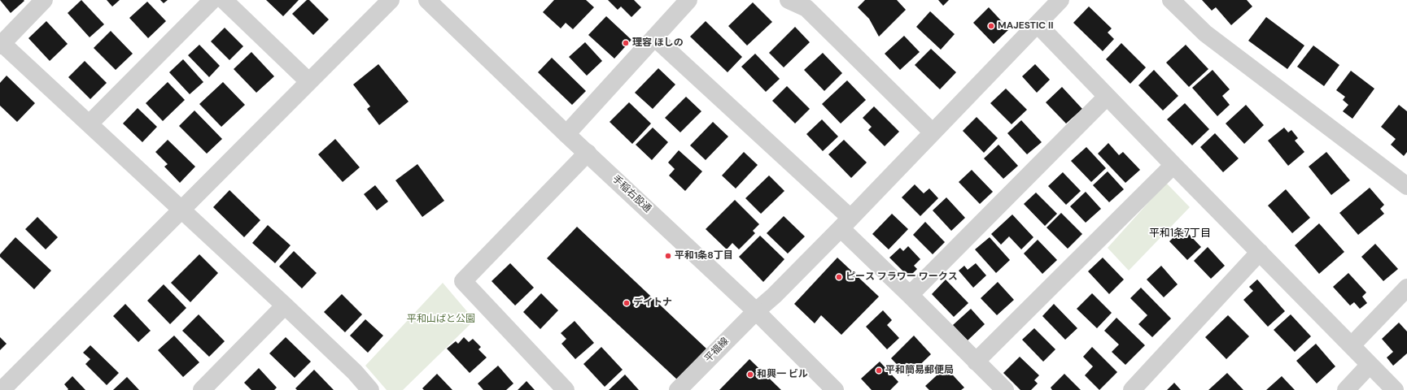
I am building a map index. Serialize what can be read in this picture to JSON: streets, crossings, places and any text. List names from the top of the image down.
{
  "streets": {
    "street": ["手稲右股通", "平福線"]
  },
  "crossings": [
    ["手稲右股通", "平福線"]
  ],
  "districts": ["平和1条7丁目"],
  "parks": ["平和山ばと公園"],
  "places": [
    "MAJESTIC II",
    "理容 ほしの",
    "平和1条8丁目",
    "ピース フラワー ワークス",
    "デイトナ",
    "平和簡易郵便局",
    "和興一 ビル"
  ]
}
